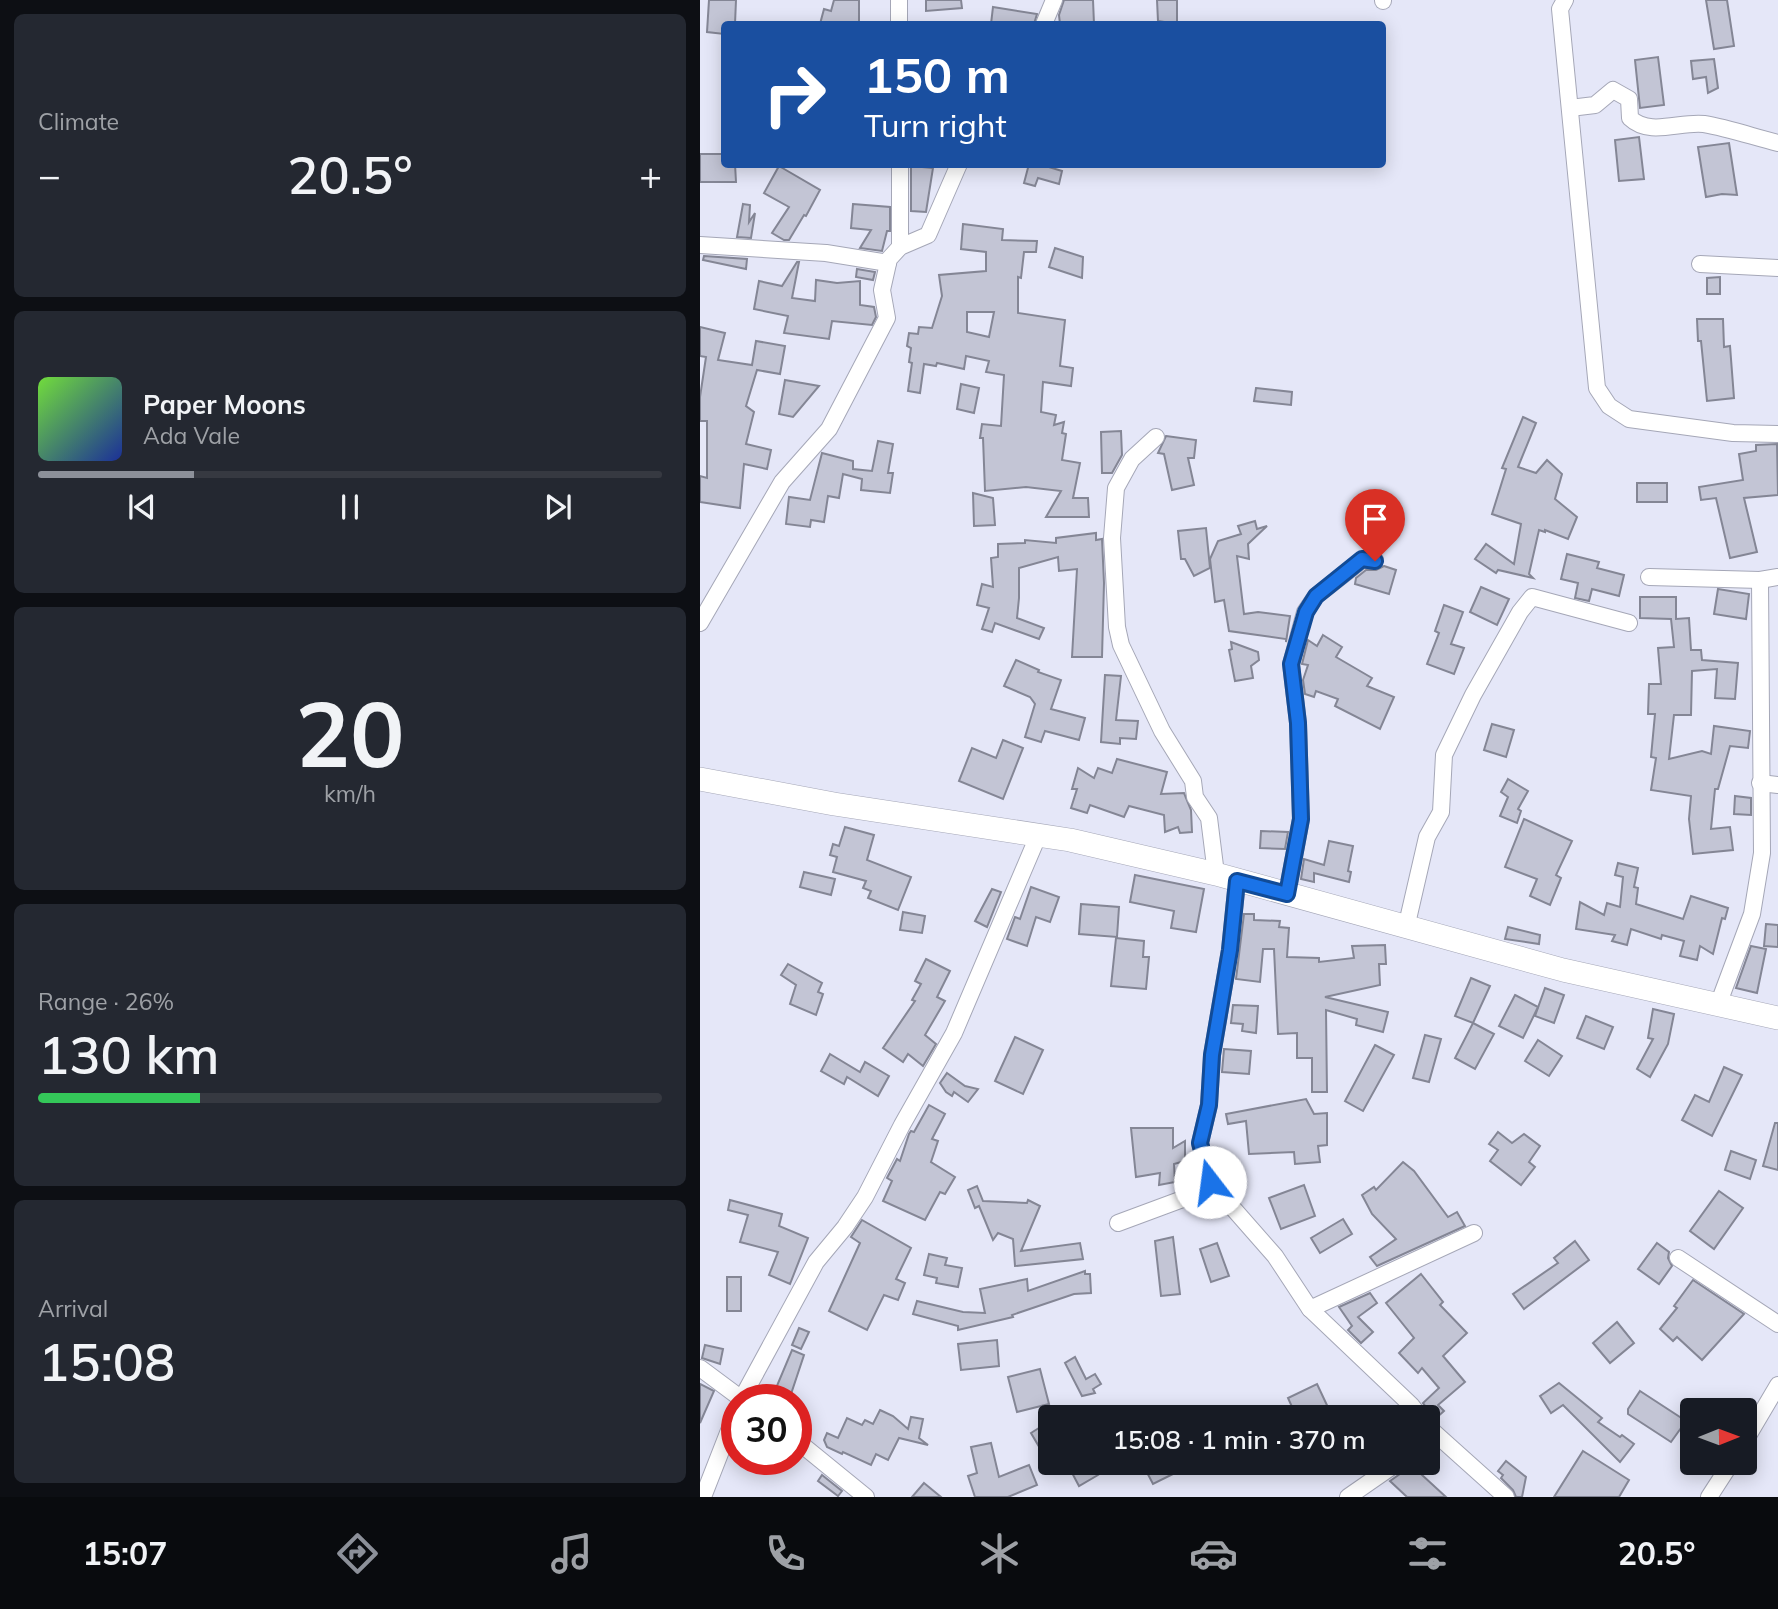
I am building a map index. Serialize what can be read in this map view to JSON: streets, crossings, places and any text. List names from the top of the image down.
{
  "north": "right",
  "page": {
    "tile": [
      "Climate",
      ["20", "km/h"],
      ["Range · 26%", "130 km"],
      ["Arrival", "15:08"]
    ],
    "turn": ["150 m", "Turn right"],
    "heat": ["−", "20.5°", "+"],
    "song": ["Paper Moons", "Ada Vale"],
    "limit": "30",
    "trip": "15:08 · 1 min · 370 m",
    "tabs": ["15:07", "20.5°"]
  }
}
